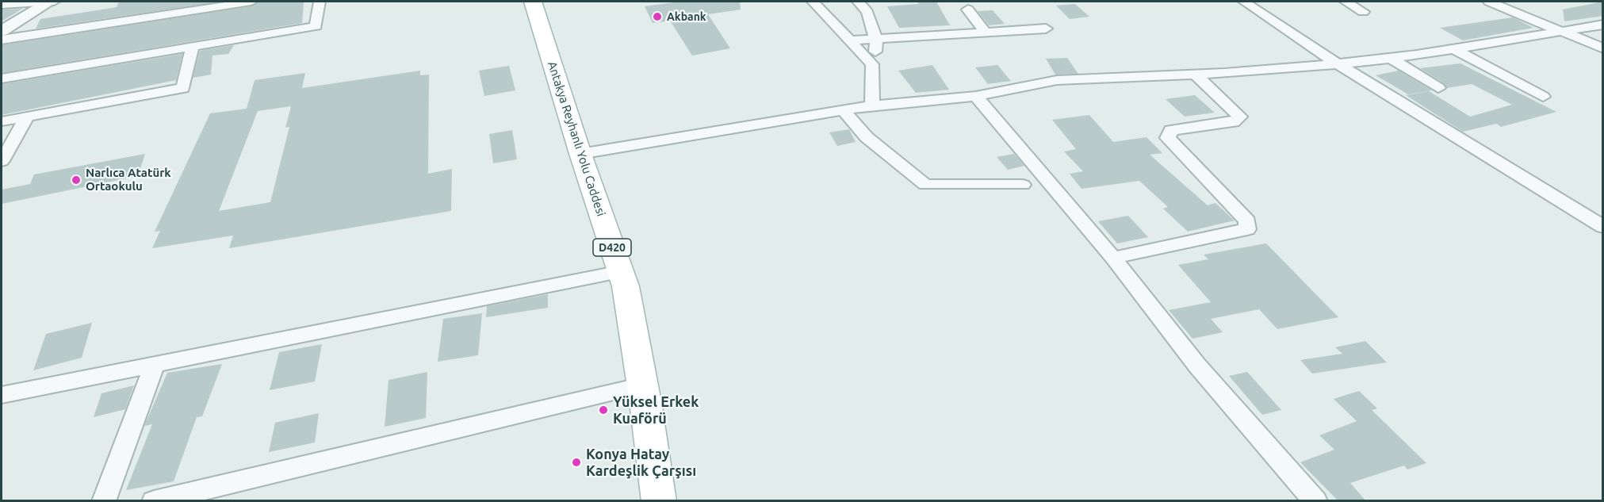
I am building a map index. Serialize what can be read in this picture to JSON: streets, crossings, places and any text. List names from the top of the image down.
{
  "streets": {
    "main road": ["Antakya Reyhanlı Yolu Caddesi", "D420"]
  },
  "places": [
    "Akbank",
    "Narlıca Atatürk Ortaokulu",
    "Yüksel Erkek Kuaförü",
    "Konya Hatay Kardeşlik Çarşısı"
  ]
}
